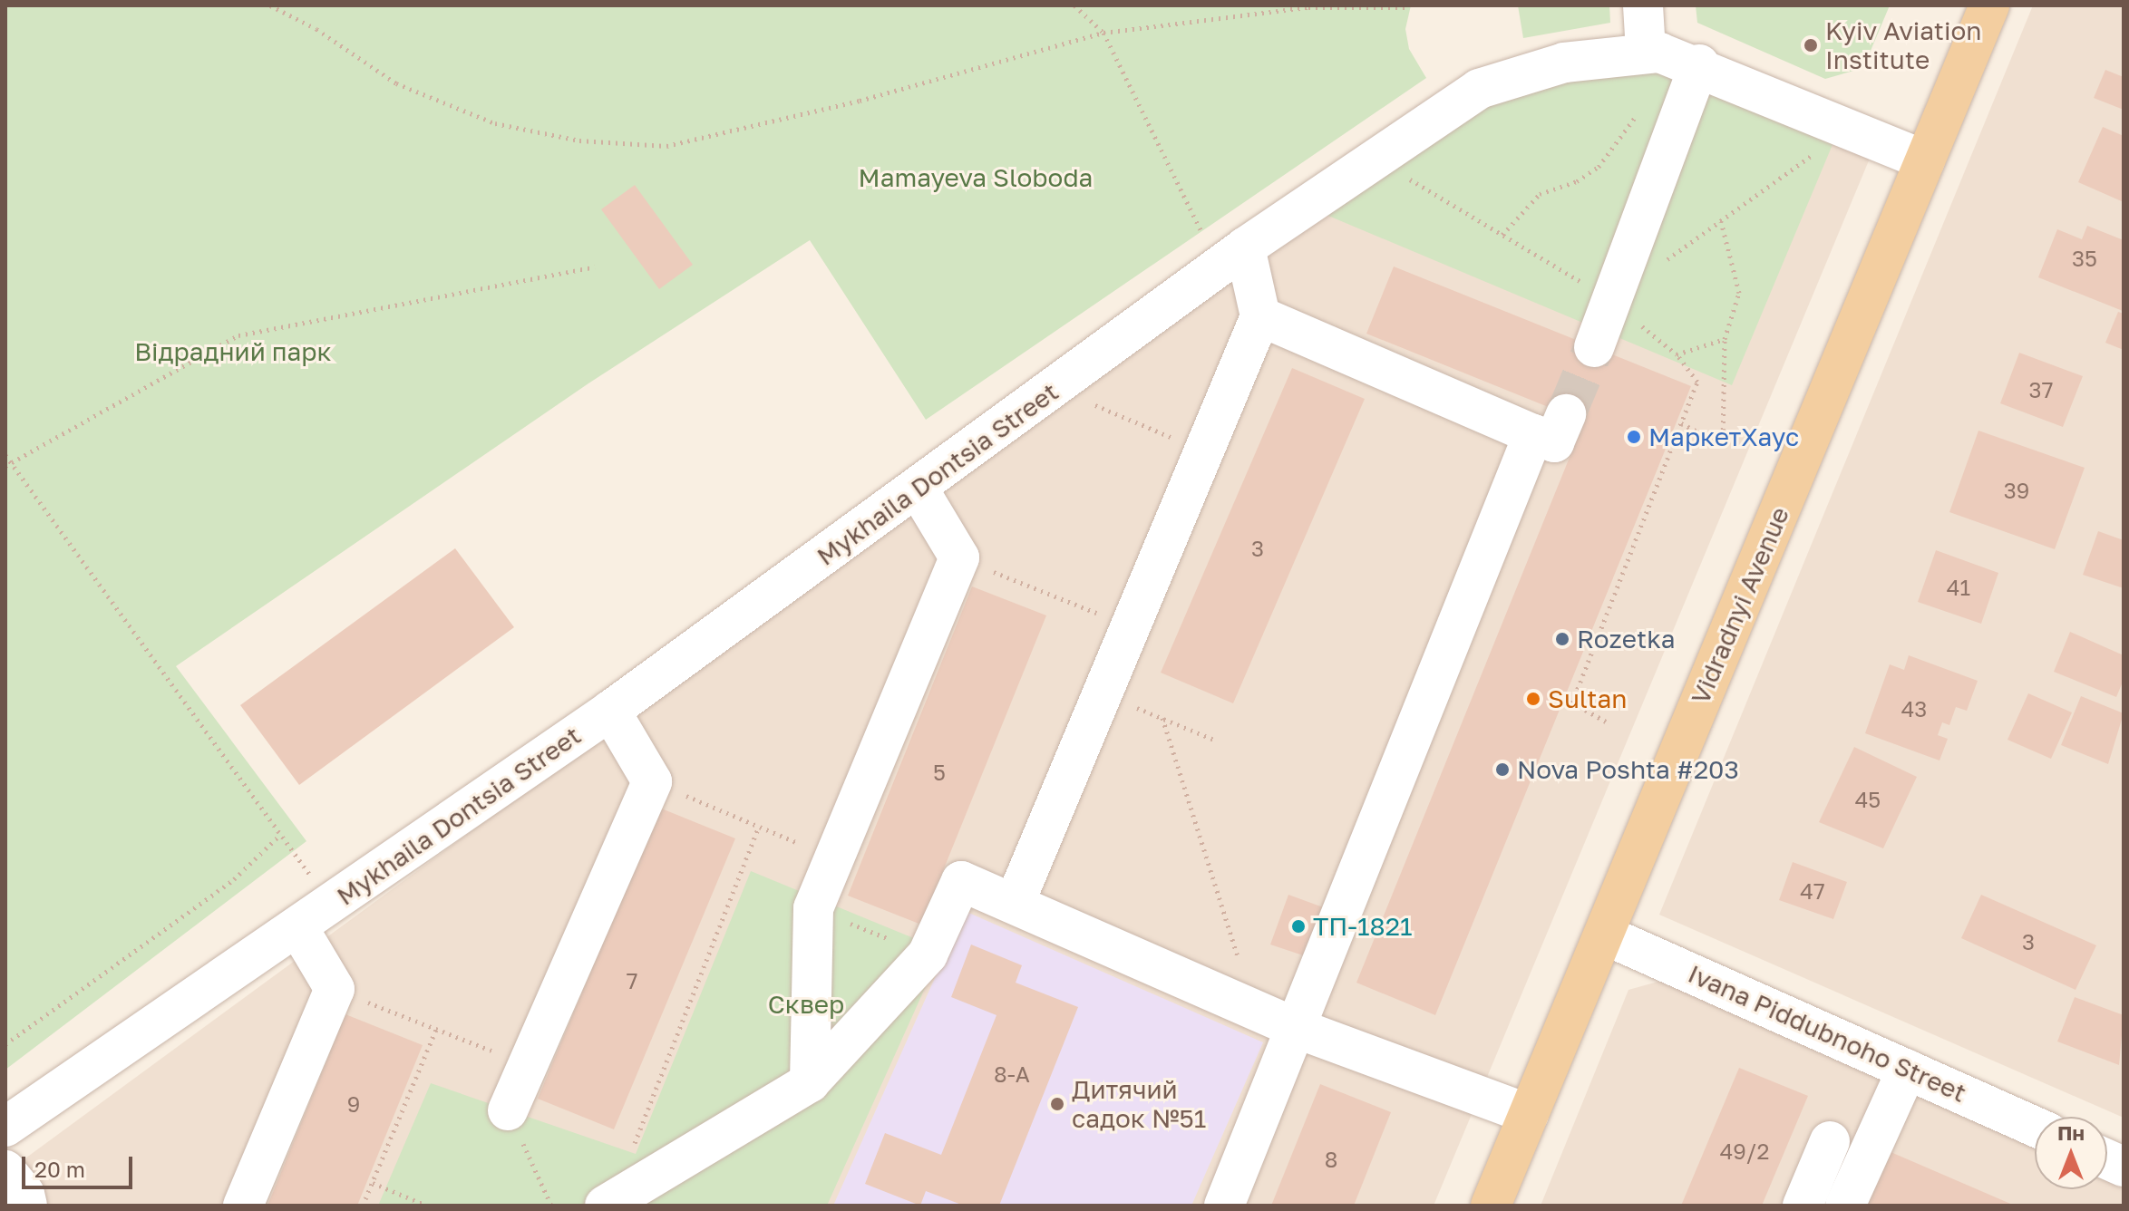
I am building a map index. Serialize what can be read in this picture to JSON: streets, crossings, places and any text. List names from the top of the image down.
{
  "streets": {
    "main road": ["Vidradnyi Avenue"],
    "street": ["Mykhaila Dontsia Street", "Ivana Piddubnoho Street"]
  },
  "crossings": [
    ["Mykhaila Dontsia Street", "Vidradnyi Avenue"],
    ["Vidradnyi Avenue", "Ivana Piddubnoho Street"]
  ],
  "parks": ["Mamayeva Sloboda", "Відрадний парк", "Сквер"],
  "places": [
    "Kyiv Aviation Institute",
    "МаркетХаус",
    "Rozetka",
    "Sultan",
    "Nova Poshta #203",
    "ТП-1821",
    "Дитячий садок №51"
  ],
  "house_numbers": [
    "35",
    "37",
    "39",
    "3",
    "41",
    "43",
    "5",
    "45",
    "47",
    "3",
    "7",
    "8-А",
    "9",
    "49/2",
    "8"
  ],
  "scale_bar": "20 m",
  "north": "top"
}
